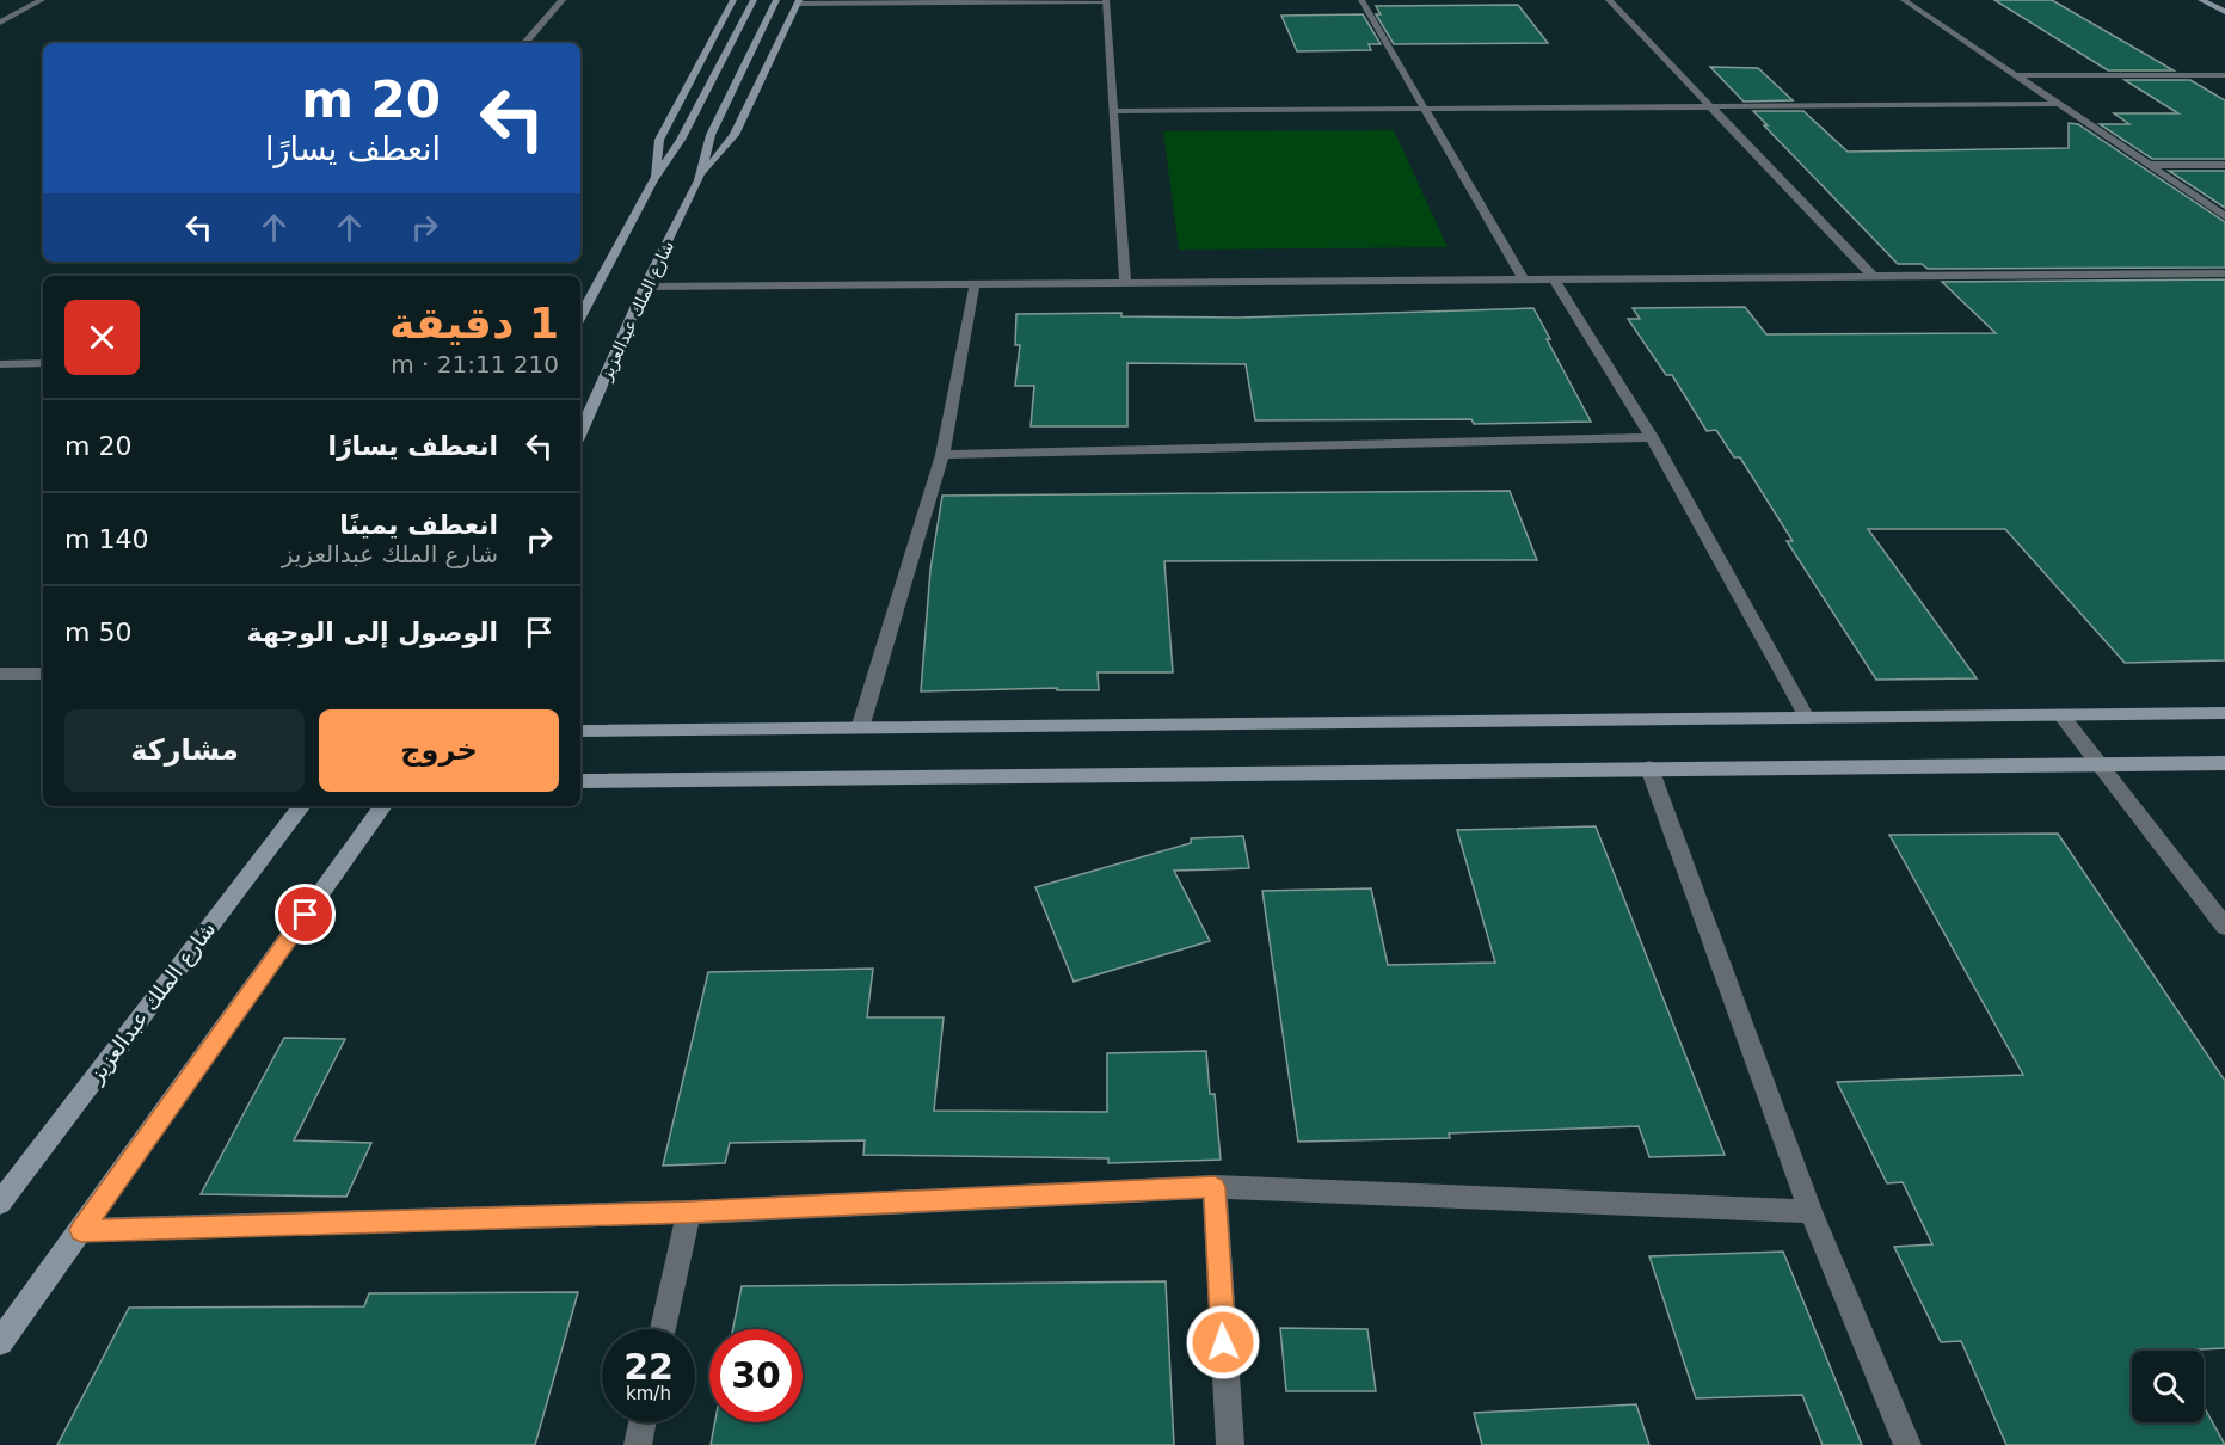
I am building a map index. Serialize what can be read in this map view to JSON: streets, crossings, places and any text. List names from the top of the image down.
{
  "streets": {
    "street": ["شارع الملك عبدالعزيز"]
  },
  "page": {
    "turn": ["20 m", "انعطف يسارًا"],
    "heading": ["1 دقيقة", "210 m · 21:11"],
    "list": [
      {
        "name": "انعطف يسارًا",
        "value": "20 m"
      },
      {
        "name": "انعطف يمينًا",
        "note": "شارع الملك عبدالعزيز",
        "value": "140 m"
      },
      {
        "name": "الوصول إلى الوجهة",
        "value": "50 m"
      }
    ],
    "buttons": ["خروج", "مشاركة"],
    "speed": "22 km/h",
    "limit": "30"
  }
}
